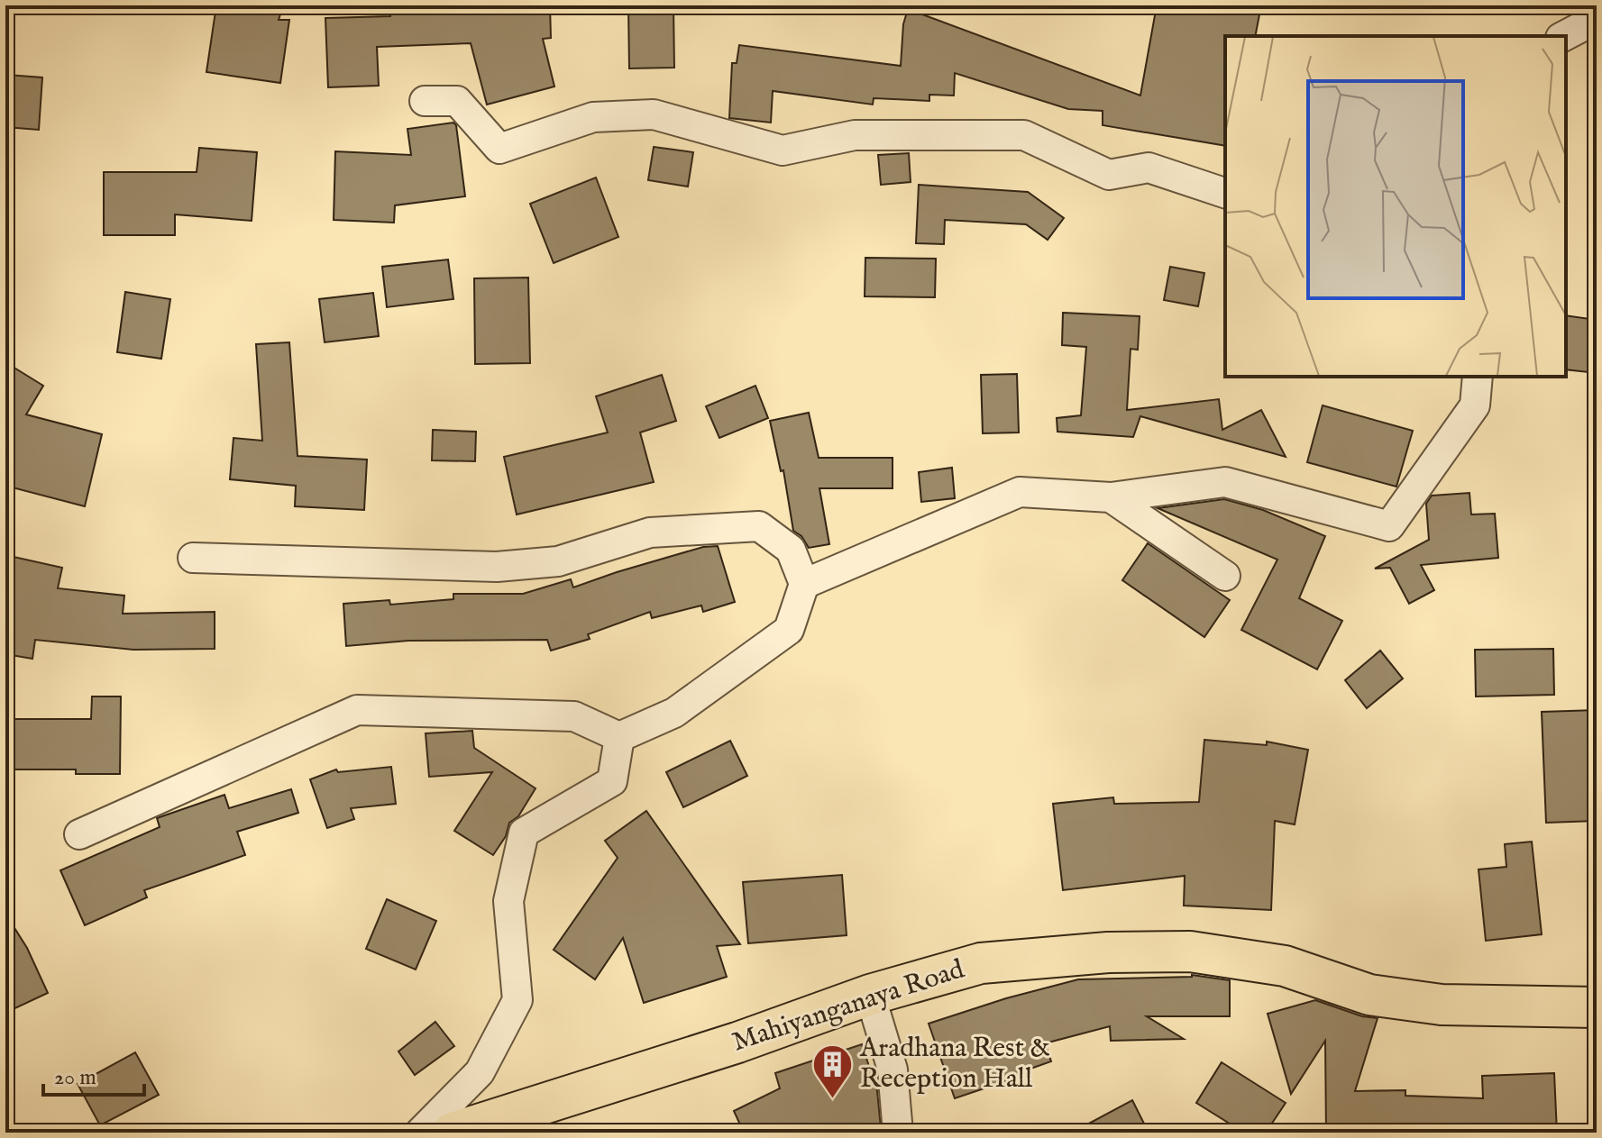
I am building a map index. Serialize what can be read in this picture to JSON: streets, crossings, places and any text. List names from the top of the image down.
{
  "streets": {
    "main road": ["Mahiyanganaya Road"]
  },
  "places": {
    "building": ["Aradhana Rest & Reception Hall"]
  },
  "scale_bar": "20 m"
}
